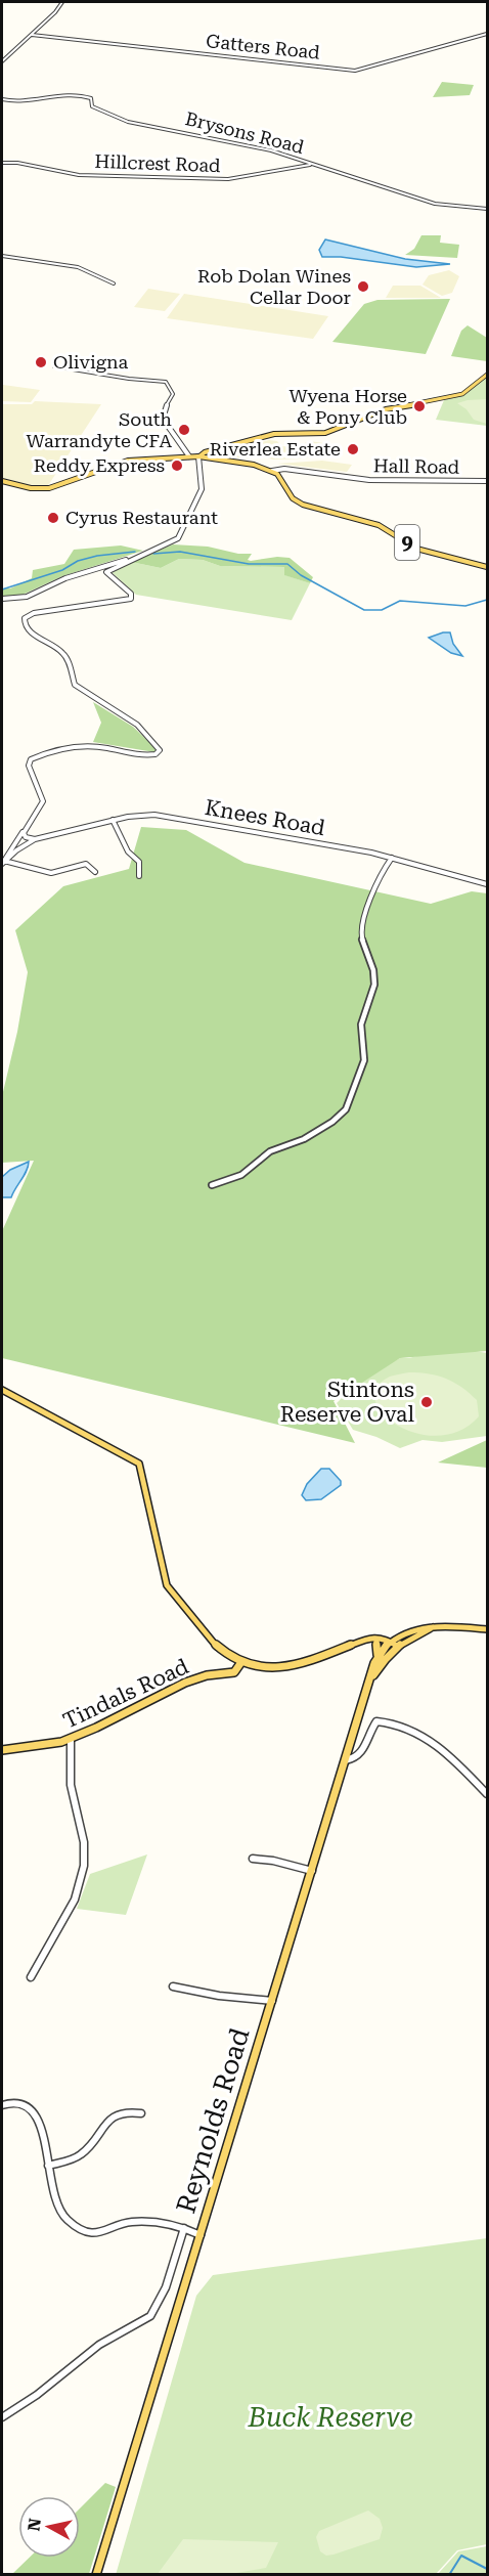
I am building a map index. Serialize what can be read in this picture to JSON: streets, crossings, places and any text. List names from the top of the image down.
{
  "streets": {
    "main road": ["9", "Tindals Road", "Reynolds Road"],
    "street": [
      "Gatters Road",
      "Brysons Road",
      "Hillcrest Road",
      "Hall Road",
      "Knees Road"
    ]
  },
  "crossings": [
    ["Brysons Road", "Hillcrest Road"],
    ["Hall Road", "9"]
  ],
  "parks": ["Buck Reserve"],
  "places": [
    "Rob Dolan Wines Cellar Door",
    "Olivigna",
    "Wyena Horse & Pony Club",
    "South Warrandyte CFA",
    "Riverlea Estate",
    "Reddy Express",
    "Cyrus Restaurant",
    "Stintons Reserve Oval"
  ],
  "north": "left"
}
